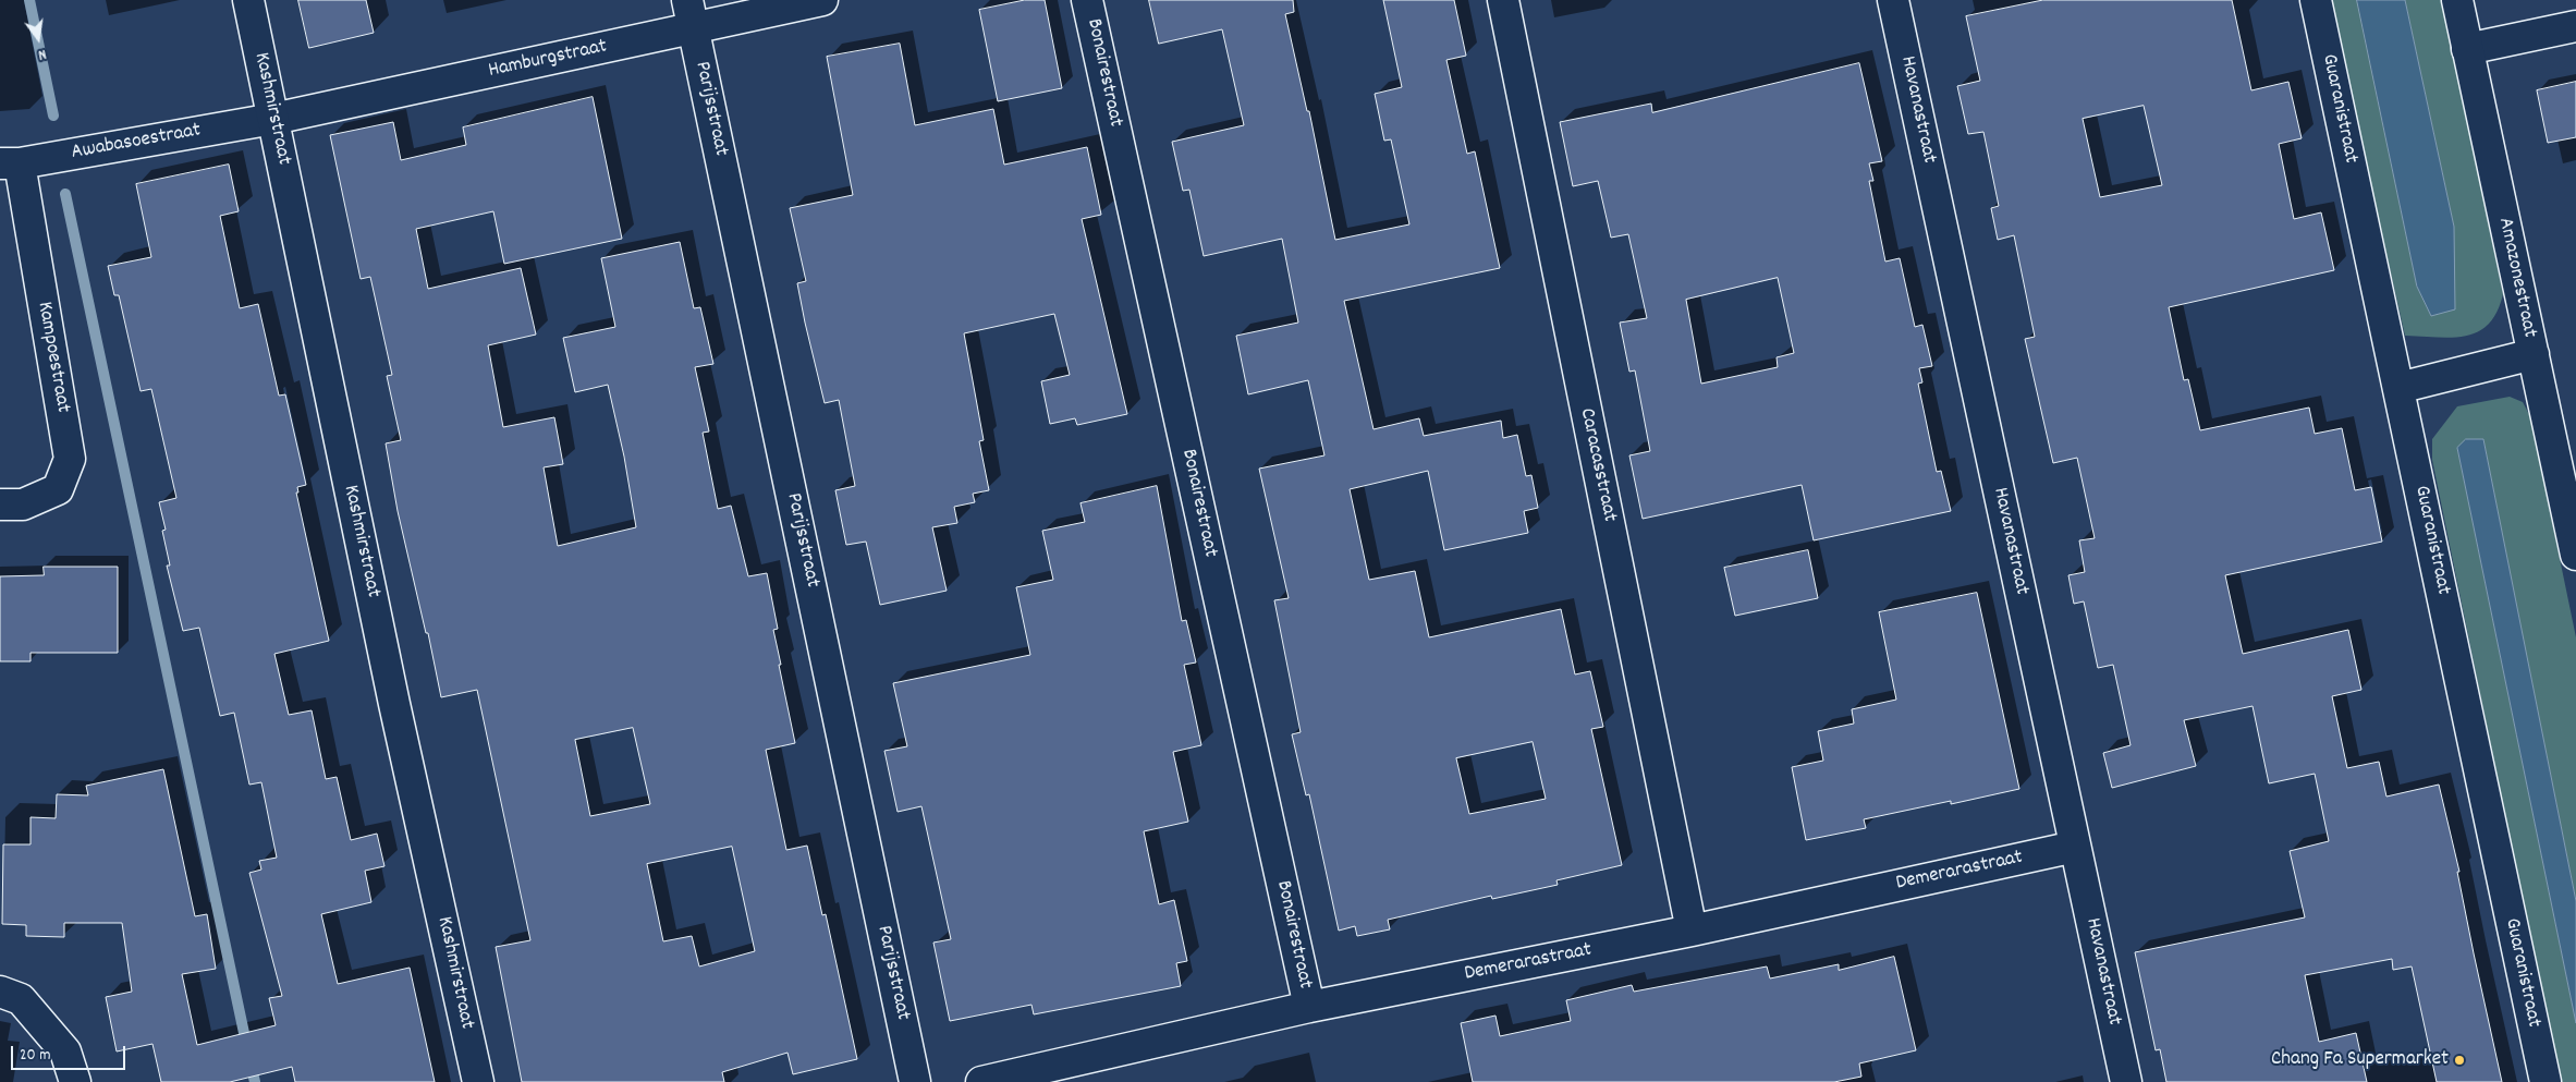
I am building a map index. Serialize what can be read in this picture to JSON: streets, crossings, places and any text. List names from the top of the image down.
{
  "streets": {
    "street": [
      "Hamburgstraat",
      "Bonairestraat",
      "Kashmirstraat",
      "Parijsstraat",
      "Guaranistraat",
      "Havanastraat",
      "Awabasoestraat",
      "Amazonestraat",
      "Kampoestraat",
      "Caracasstraat",
      "Demerarastraat"
    ]
  },
  "crossings": [
    ["Hamburgstraat", "Kashmirstraat"],
    ["Hamburgstraat", "Parijsstraat"],
    ["Hamburgstraat", "Awabasoestraat"],
    ["Bonairestraat", "Demerarastraat"],
    ["Kashmirstraat", "Awabasoestraat"],
    ["Havanastraat", "Demerarastraat"],
    ["Awabasoestraat", "Kampoestraat"],
    ["Caracasstraat", "Demerarastraat"]
  ],
  "places": ["Chang Fa Supermarket"],
  "scale_bar": "20 m",
  "north": "bottom"
}
